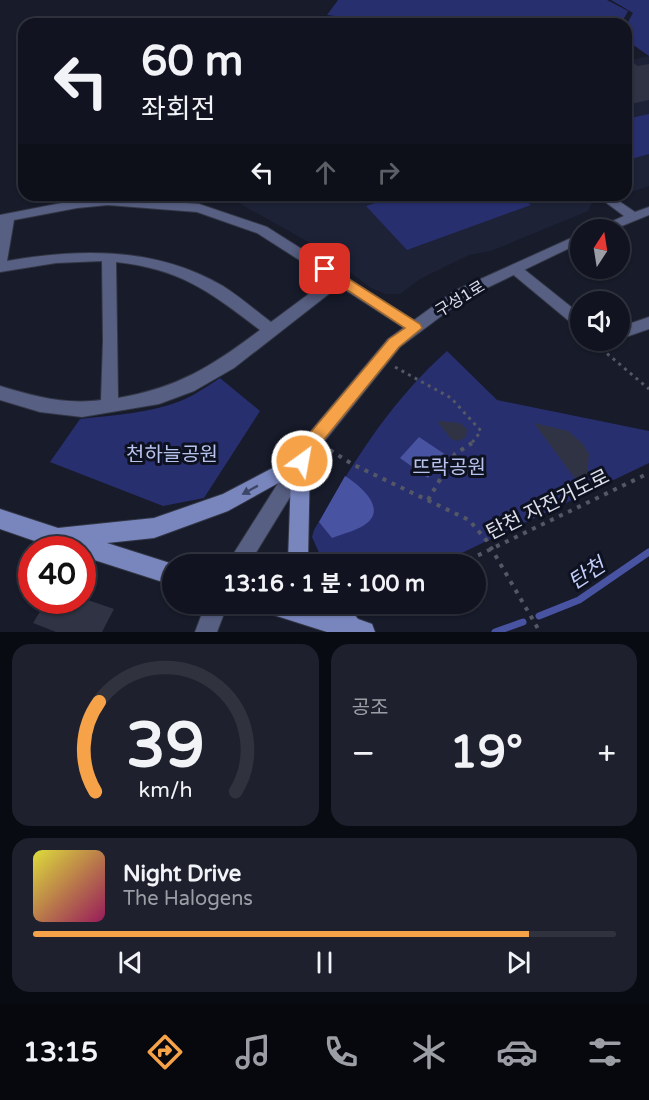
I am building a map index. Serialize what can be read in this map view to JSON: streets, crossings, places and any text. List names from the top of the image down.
{
  "streets": {
    "street": ["구성1로"],
    "path": ["탄천 자전거도로"]
  },
  "water": ["탄천"],
  "parks": ["천하늘공원", "뜨락공원"],
  "north": "top",
  "page": {
    "turn": ["60 m", "좌회전"],
    "limit": "40",
    "trip": "13:16 · 1 분 · 100 m",
    "tile": "공조",
    "heat": ["−", "19°", "+"],
    "song": ["Night Drive", "The Halogens"],
    "tabs": "13:15",
    "gauge": ["39", "km/h"]
  }
}
